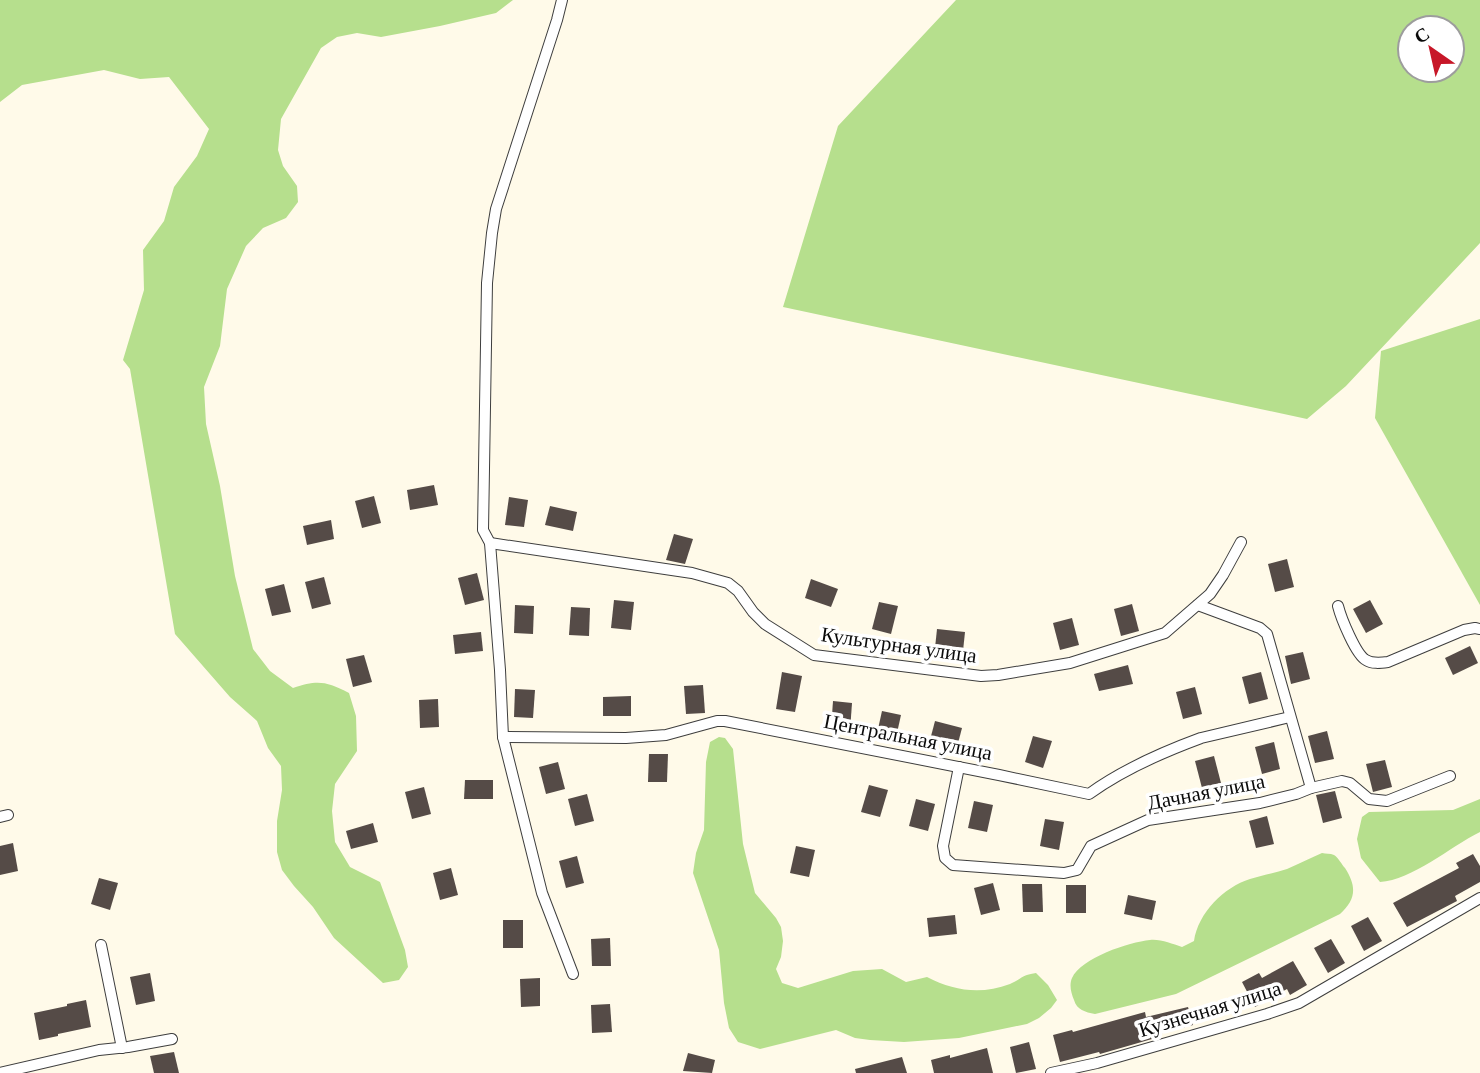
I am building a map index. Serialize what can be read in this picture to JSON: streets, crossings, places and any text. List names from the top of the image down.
{
  "streets": {
    "street": [
      "Культурная улица",
      "Центральная улица",
      "Дачная улица",
      "Кузнечная улица"
    ]
  },
  "crossings": [
    ["Центральная улица", "Дачная улица"]
  ],
  "north": "top left"
}
